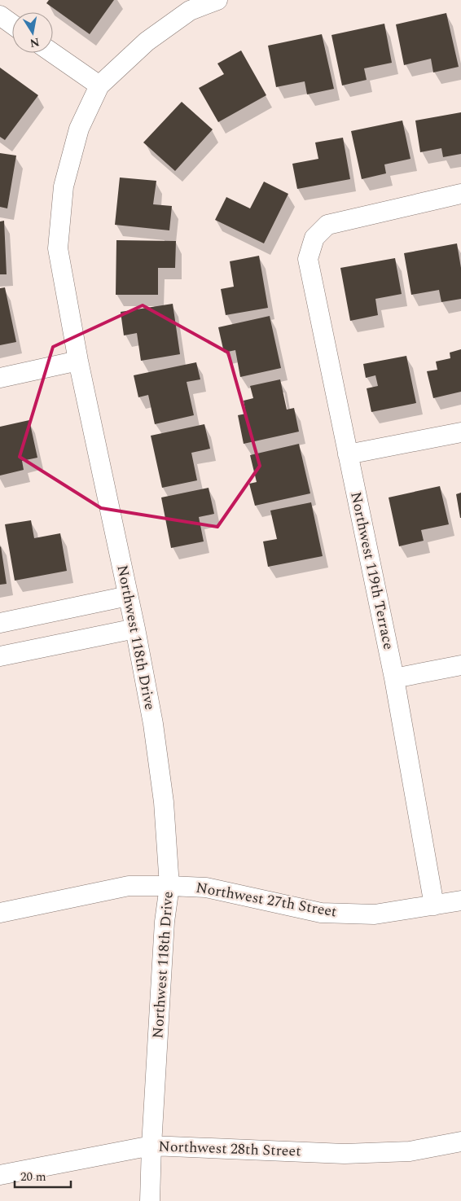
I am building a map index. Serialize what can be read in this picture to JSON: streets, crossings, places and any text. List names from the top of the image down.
{
  "streets": {
    "street": [
      "Northwest 119th Terrace",
      "Northwest 118th Drive",
      "Northwest 27th Street",
      "Northwest 28th Street"
    ]
  },
  "crossings": [
    ["Northwest 119th Terrace", "Northwest 27th Street"],
    ["Northwest 118th Drive", "Northwest 27th Street"],
    ["Northwest 118th Drive", "Northwest 28th Street"]
  ],
  "scale_bar": "20 m",
  "north": "bottom"
}
